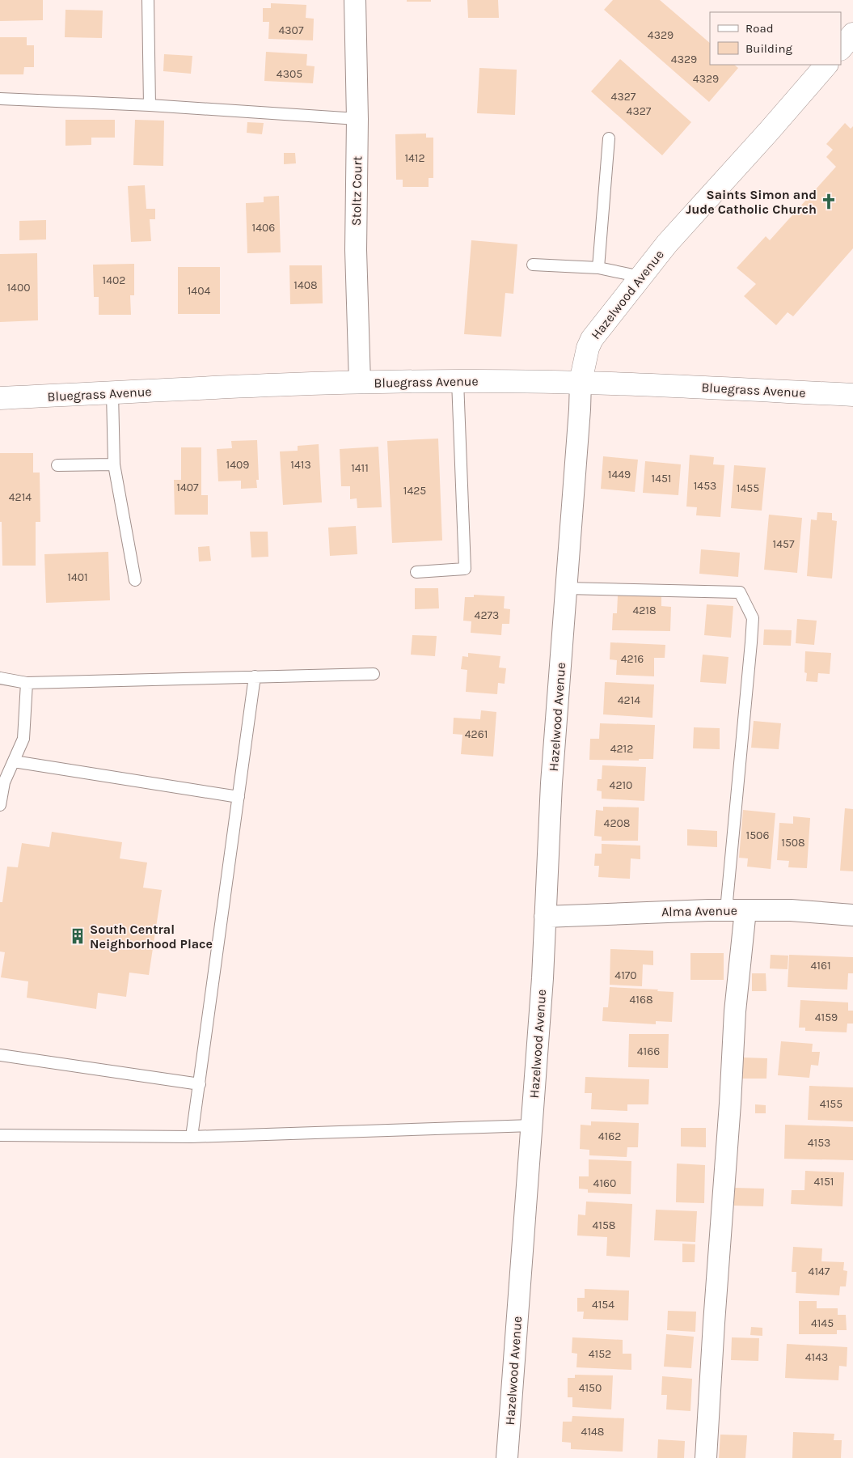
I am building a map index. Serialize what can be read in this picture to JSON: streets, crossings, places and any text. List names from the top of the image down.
{
  "streets": {
    "street": [
      "Stoltz Court",
      "Hazelwood Avenue",
      "Bluegrass Avenue",
      "Alma Avenue"
    ]
  },
  "crossings": [
    ["Stoltz Court", "Bluegrass Avenue"],
    ["Hazelwood Avenue", "Bluegrass Avenue"],
    ["Hazelwood Avenue", "Alma Avenue"]
  ],
  "places": {
    "church": ["Saints Simon and Jude Catholic Church"],
    "building": ["South Central Neighborhood Place"]
  },
  "house_numbers": [
    "4307",
    "4329",
    "4329",
    "4305",
    "4329",
    "4327",
    "4327",
    "1412",
    "1406",
    "1402",
    "1408",
    "1400",
    "1404",
    "1409",
    "1413",
    "1411",
    "1449",
    "1451",
    "1453",
    "1407",
    "1455",
    "1425",
    "4214",
    "1457",
    "1401",
    "4218",
    "4273",
    "4216",
    "4214",
    "4261",
    "4212",
    "4210",
    "4208",
    "1506",
    "1508",
    "4161",
    "4170",
    "4168",
    "4159",
    "4166",
    "4155",
    "4162",
    "4153",
    "4151",
    "4160",
    "4158",
    "4147",
    "4154",
    "4145",
    "4152",
    "4143",
    "4150",
    "4148"
  ],
  "legend": ["Road", "Building"]
}
